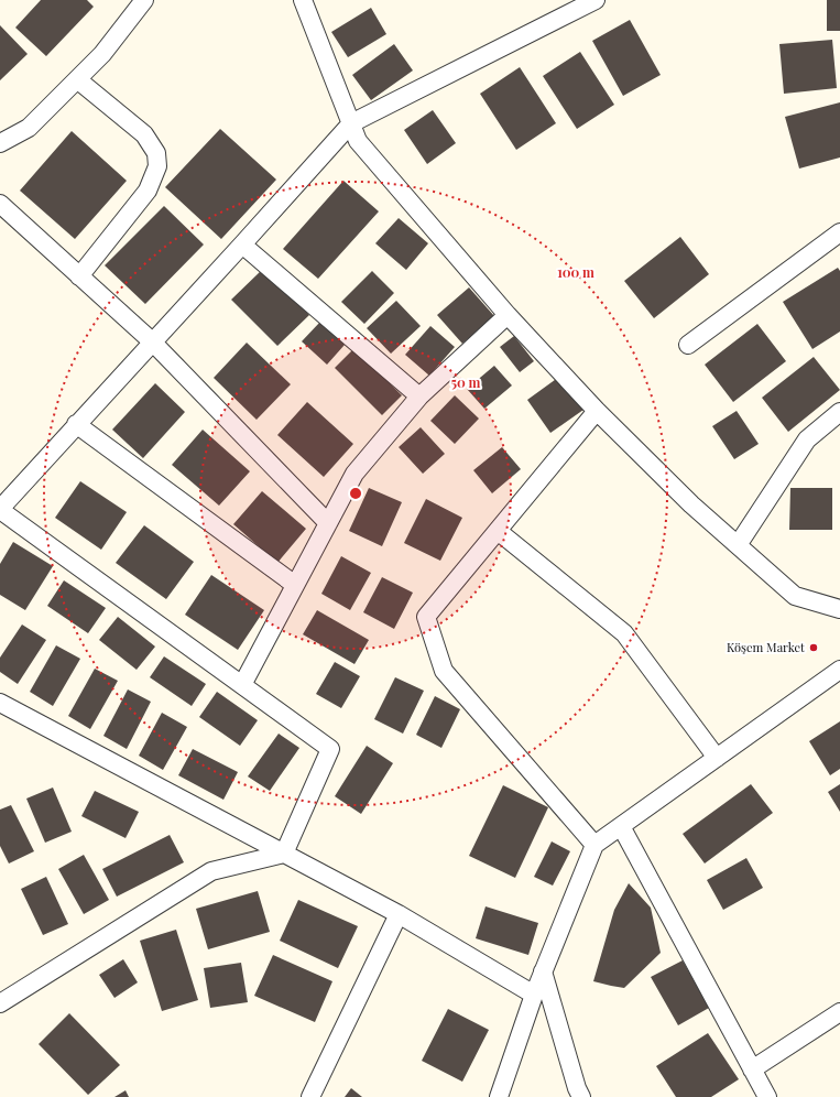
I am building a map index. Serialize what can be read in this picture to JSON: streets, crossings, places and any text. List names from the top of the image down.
{
  "places": ["Köşem Market"],
  "rings": ["100 m", "50 m"]
}
